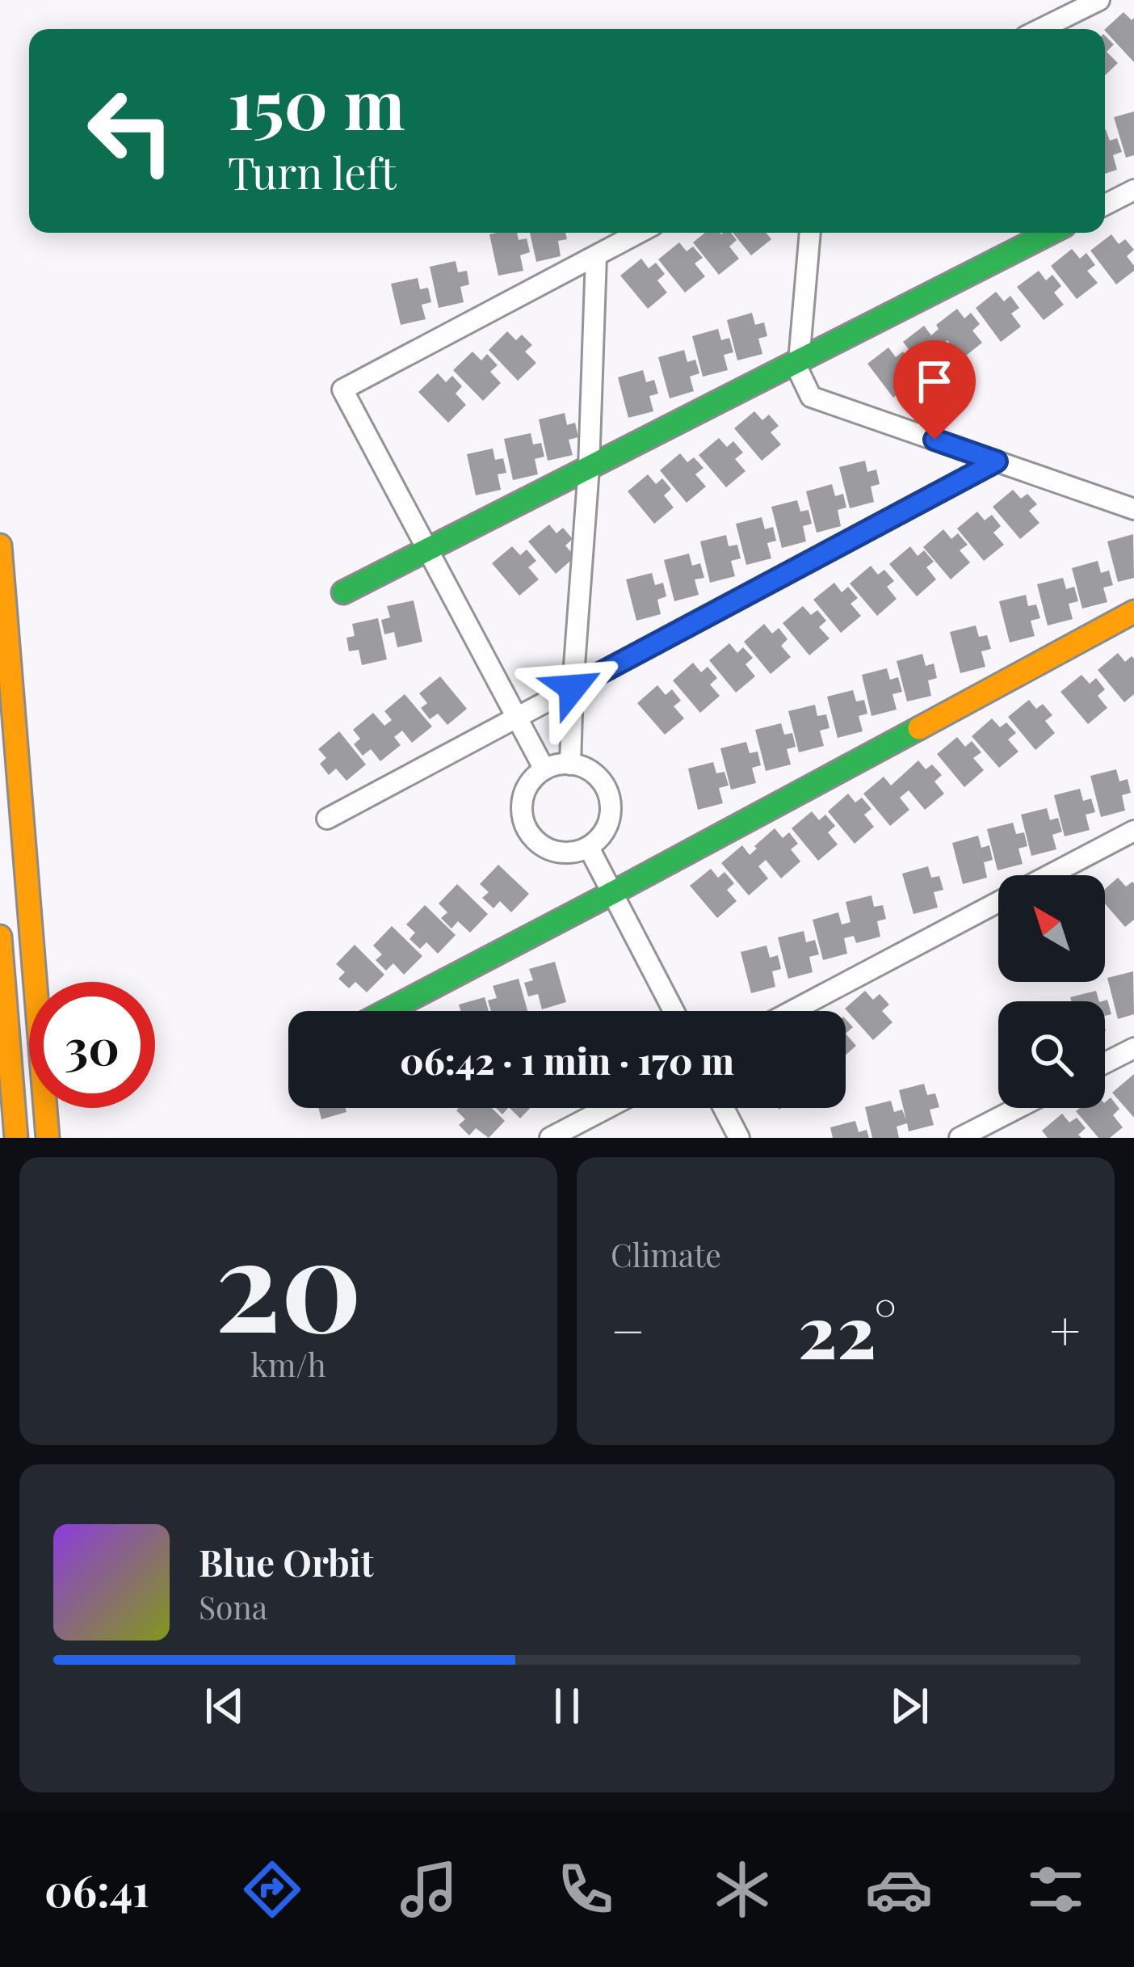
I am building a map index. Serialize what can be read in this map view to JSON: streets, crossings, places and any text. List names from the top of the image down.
{
  "north": "top left",
  "page": {
    "turn": ["150 m", "Turn left"],
    "limit": "30",
    "trip": "06:42 · 1 min · 170 m",
    "tile": [
      ["20", "km/h"],
      "Climate"
    ],
    "heat": ["−", "22°", "+"],
    "song": ["Blue Orbit", "Sona"],
    "tabs": "06:41"
  }
}
